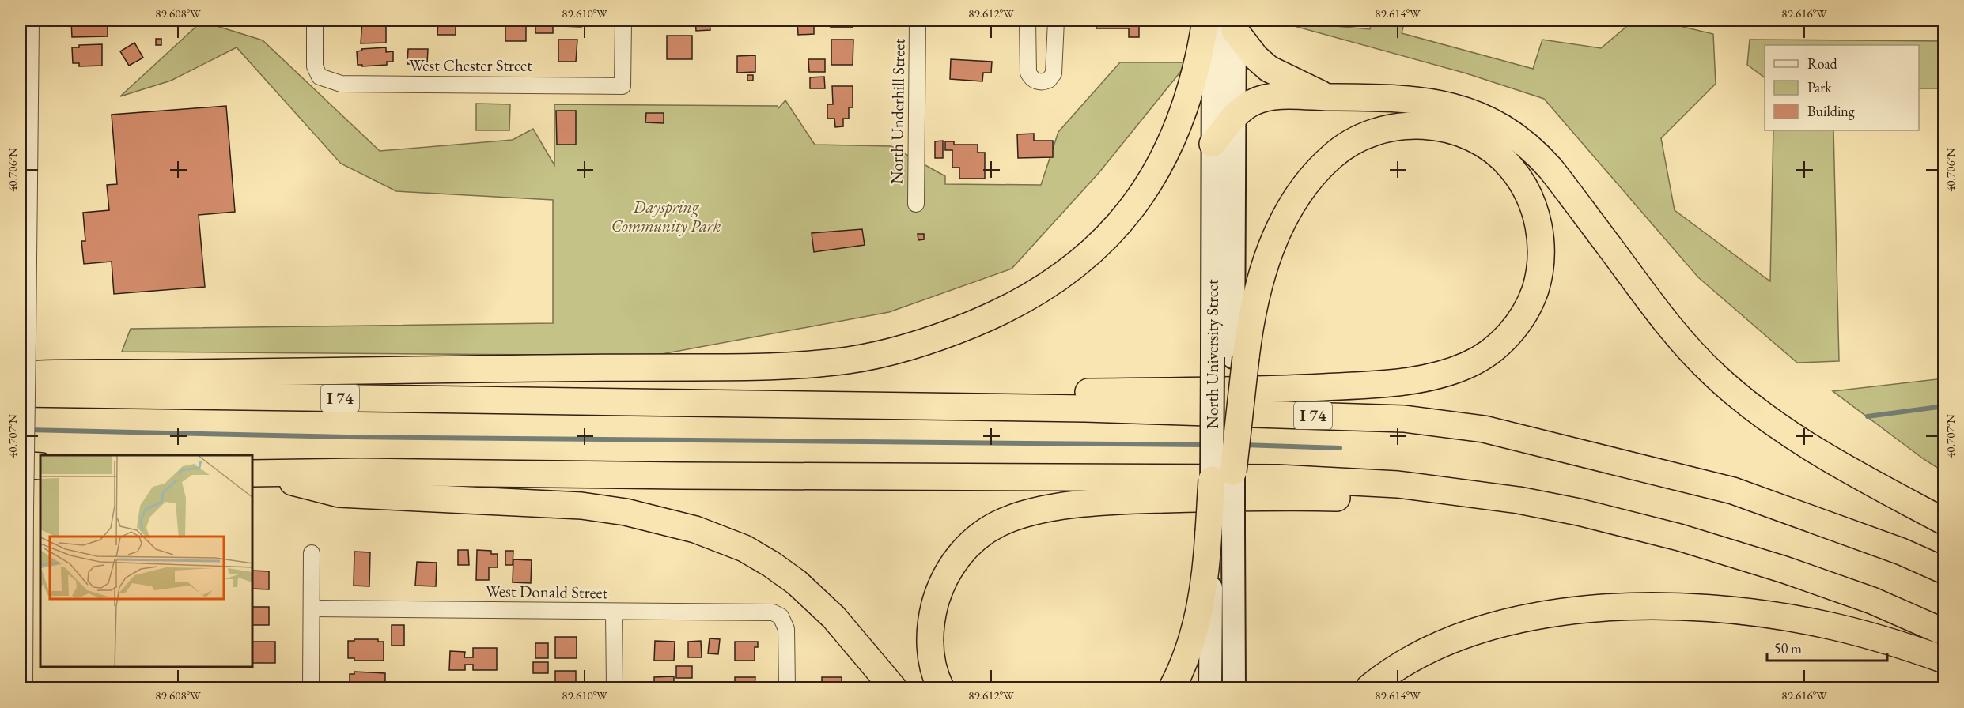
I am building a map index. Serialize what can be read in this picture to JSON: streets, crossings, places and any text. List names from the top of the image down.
{
  "streets": {
    "highway": ["I 74"],
    "main road": ["North University Street"],
    "street": ["West Chester Street", "North Underhill Street", "West Donald Street"]
  },
  "parks": ["Dayspring Community Park"],
  "legend": ["Road", "Park", "Building"],
  "scale_bar": "50 m",
  "coordinates": [
    "89.608°W",
    "89.610°W",
    "89.612°W",
    "89.614°W",
    "89.616°W",
    "40.706°N",
    "40.707°N"
  ]
}
